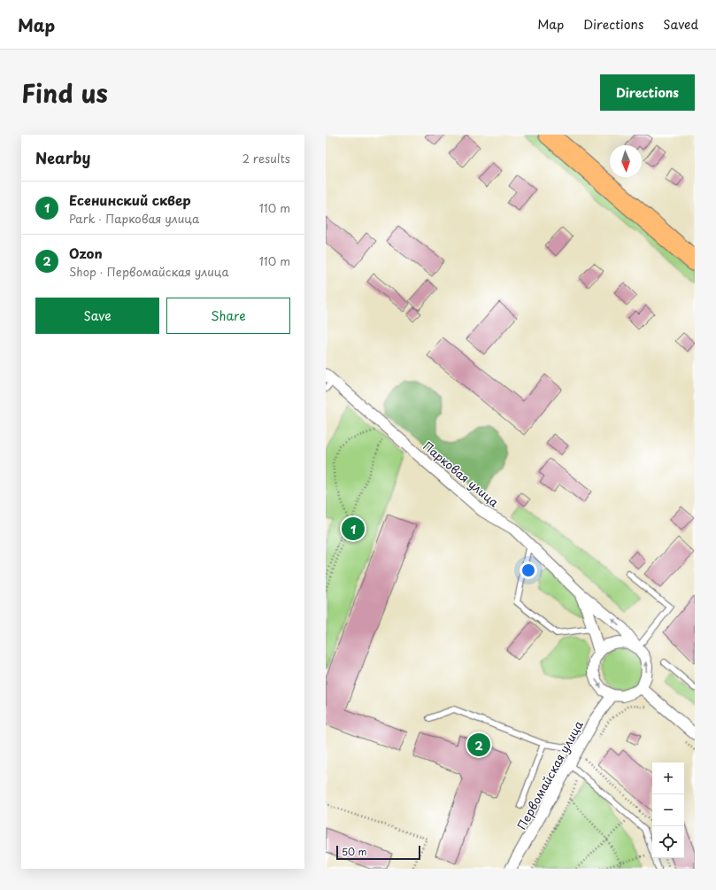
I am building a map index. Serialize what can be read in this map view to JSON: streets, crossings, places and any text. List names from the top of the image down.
{
  "streets": {
    "street": ["Парковая улица", "Первомайская улица"]
  },
  "crossings": [
    ["Парковая улица", "Первомайская улица"]
  ],
  "scale_bar": "50 m",
  "north": "bottom",
  "page": {
    "header": "Map",
    "nav": ["Map", "Directions", "Saved"],
    "title": "Find us",
    "buttons": [
      "Directions",
      ["Save", "Share"]
    ],
    "heading": ["Nearby", "2 results"],
    "list": [
      {
        "mark": "1",
        "name": "Есенинский сквер",
        "note": "Park · Парковая улица",
        "value": "110 m"
      },
      {
        "mark": "2",
        "name": "Ozon",
        "note": "Shop · Первомайская улица",
        "value": "110 m"
      }
    ],
    "pins": ["1", "2"],
    "map_buttons": ["+", "−"],
    "scale": "50 m"
  }
}
